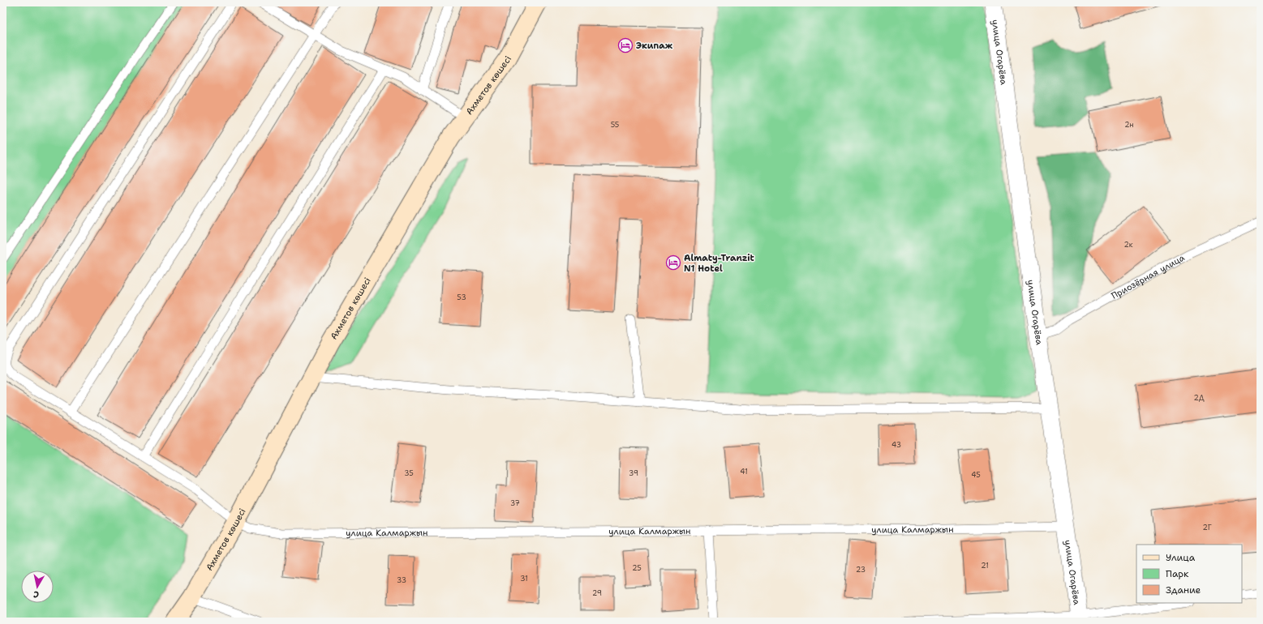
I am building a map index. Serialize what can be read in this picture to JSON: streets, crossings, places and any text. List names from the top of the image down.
{
  "streets": {
    "main road": ["Ахметов көшесі"],
    "street": ["улица Огарёва"],
    "lane": ["Приозёрная улица", "улица Калмаржын"]
  },
  "crossings": [
    ["улица Огарёва", "Приозёрная улица"],
    ["улица Огарёва", "улица Калмаржын"],
    ["Ахметов көшесі", "улица Калмаржын"]
  ],
  "places": {
    "hotel": ["Экипаж", "Almaty-Tranzit N1 Hotel"]
  },
  "house_numbers": [
    "55",
    "2н",
    "2к",
    "53",
    "2Д",
    "43",
    "41",
    "35",
    "39",
    "45",
    "37",
    "2Г",
    "21",
    "25",
    "23",
    "31",
    "33",
    "29"
  ],
  "legend": ["Улица", "Парк", "Здание"],
  "north": "bottom"
}
